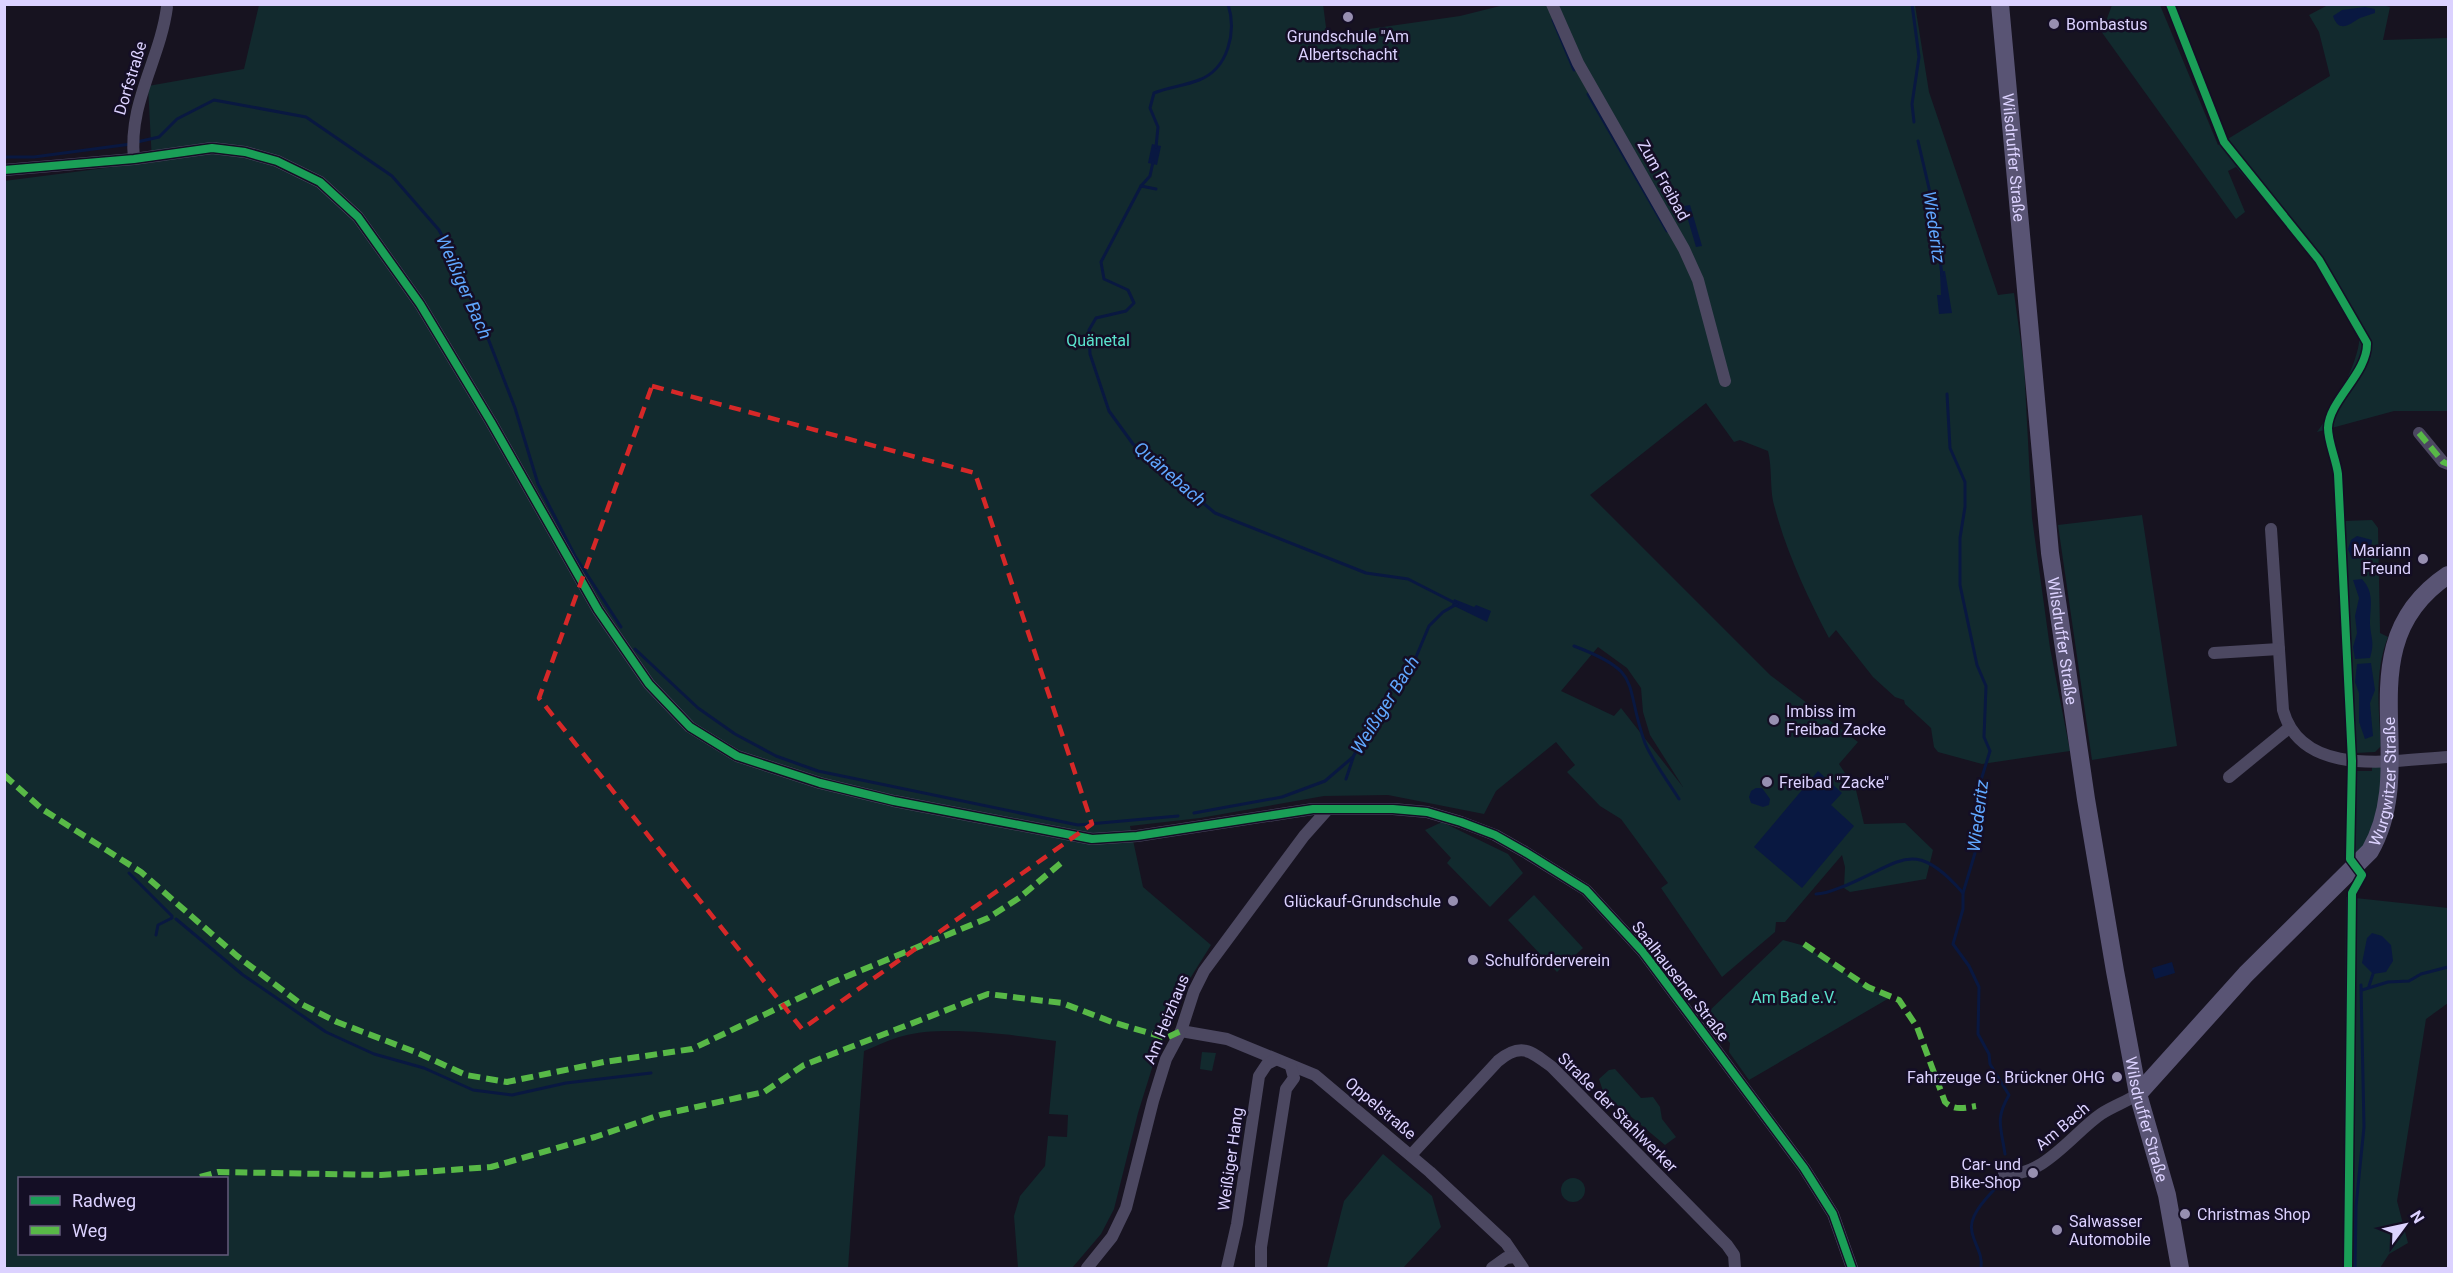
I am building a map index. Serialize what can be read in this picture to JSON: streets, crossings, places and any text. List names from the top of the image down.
{
  "streets": {
    "main road": ["Wilsdruffer Straße", "Wurgwitzer Straße"],
    "street": [
      "Dorfstraße",
      "Zum Freibad",
      "Saalhausener Straße",
      "Am Heizhaus",
      "Oppelstraße",
      "Straße der Stahlwerker",
      "Am Bach",
      "Weißiger Hang"
    ]
  },
  "crossings": [
    ["Dorfstraße", "Saalhausener Straße"],
    ["Wilsdruffer Straße", "Wurgwitzer Straße"],
    ["Wilsdruffer Straße", "Am Bach"],
    ["Wurgwitzer Straße", "Am Bach"],
    ["Saalhausener Straße", "Am Heizhaus"],
    ["Am Heizhaus", "Oppelstraße"],
    ["Oppelstraße", "Straße der Stahlwerker"],
    ["Oppelstraße", "Weißiger Hang"]
  ],
  "water": ["Wiederitz", "Weißiger Bach", "Quänebach"],
  "parks": ["Quänetal", "Am Bad e.V."],
  "places": [
    "Grundschule \"Am Albertschacht",
    "Bombastus",
    "Mariann Freund",
    "Imbiss im Freibad Zacke",
    "Freibad \"Zacke\"",
    "Glückauf-Grundschule",
    "Schulförderverein",
    "Fahrzeuge G. Brückner OHG",
    "Car- und Bike-Shop",
    "Christmas Shop",
    "Salwasser Automobile"
  ],
  "legend": ["Radweg", "Weg"],
  "north": "top right"
}
